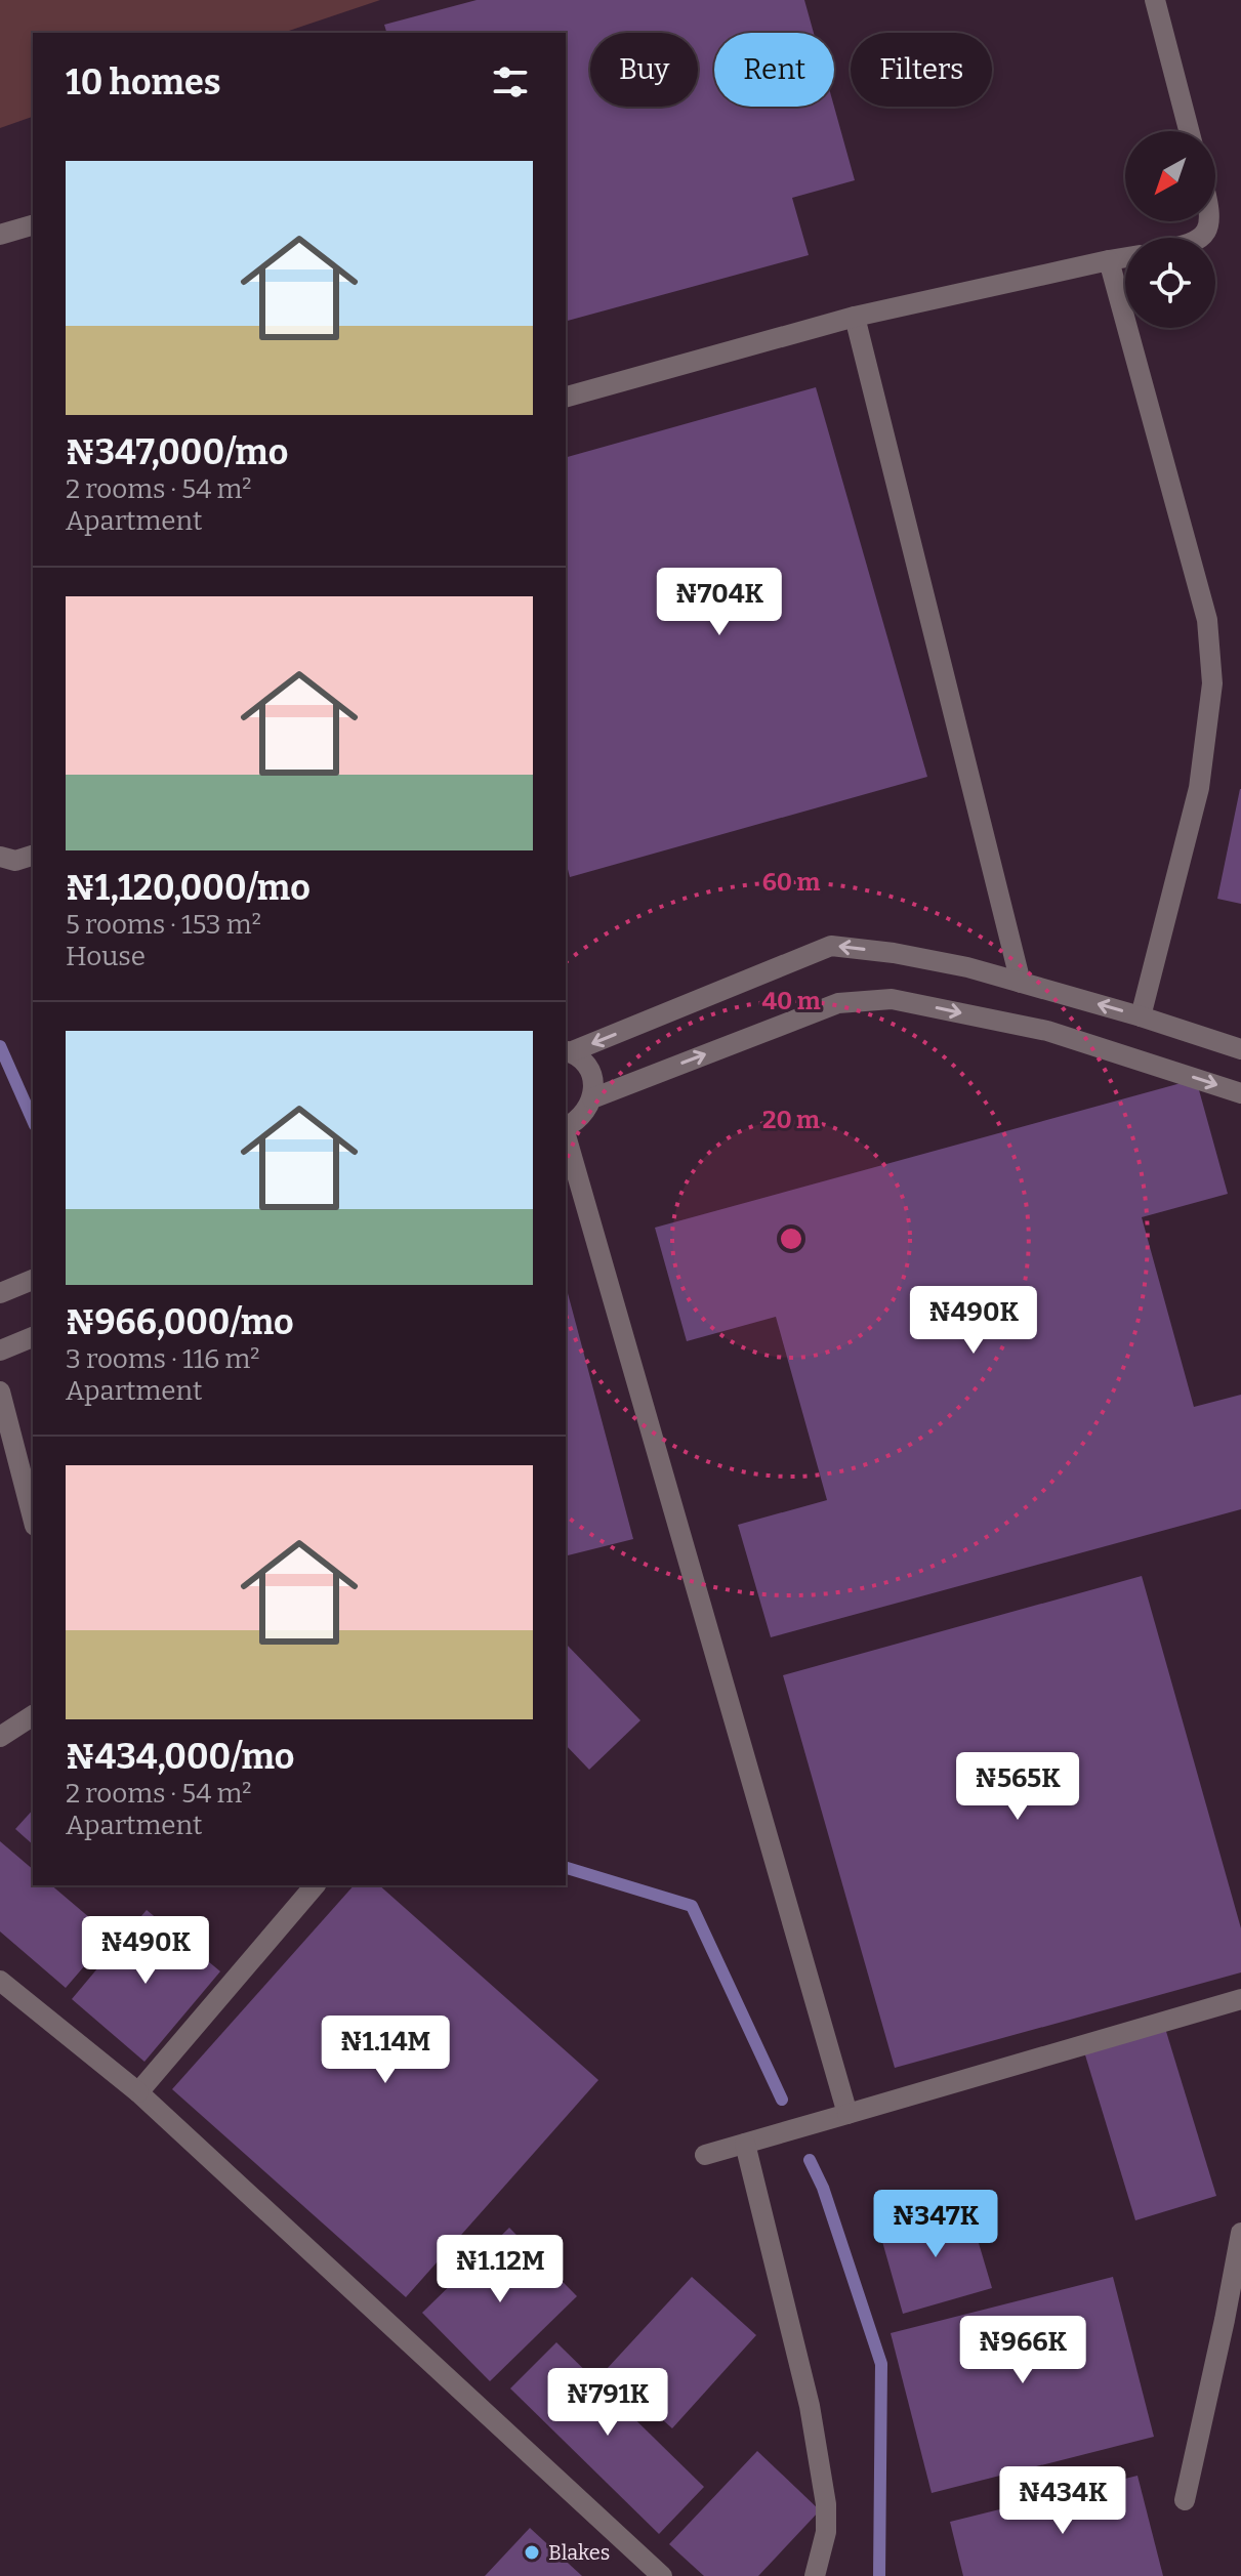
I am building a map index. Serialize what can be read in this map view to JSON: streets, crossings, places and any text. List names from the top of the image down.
{
  "places": ["Blakes"],
  "north": "bottom left",
  "page": {
    "chip": ["Buy", "Rent", "Filters"],
    "heading": "10 homes",
    "list": [
      {
        "name": "₦347,000/mo",
        "note": "2 rooms · 54 m² · Apartment"
      },
      {
        "name": "₦1,120,000/mo",
        "note": "5 rooms · 153 m² · House"
      },
      {
        "name": "₦966,000/mo",
        "note": "3 rooms · 116 m² · Apartment"
      },
      {
        "name": "₦434,000/mo",
        "note": "2 rooms · 54 m² · Apartment"
      }
    ],
    "price": [
      "₦704K",
      "₦490K",
      "₦565K",
      "₦490K",
      "₦1.14M",
      "₦347K",
      "₦1.12M",
      "₦966K",
      "₦791K",
      "₦434K"
    ]
  },
  "rings": ["60 m", "40 m", "20 m"]
}
